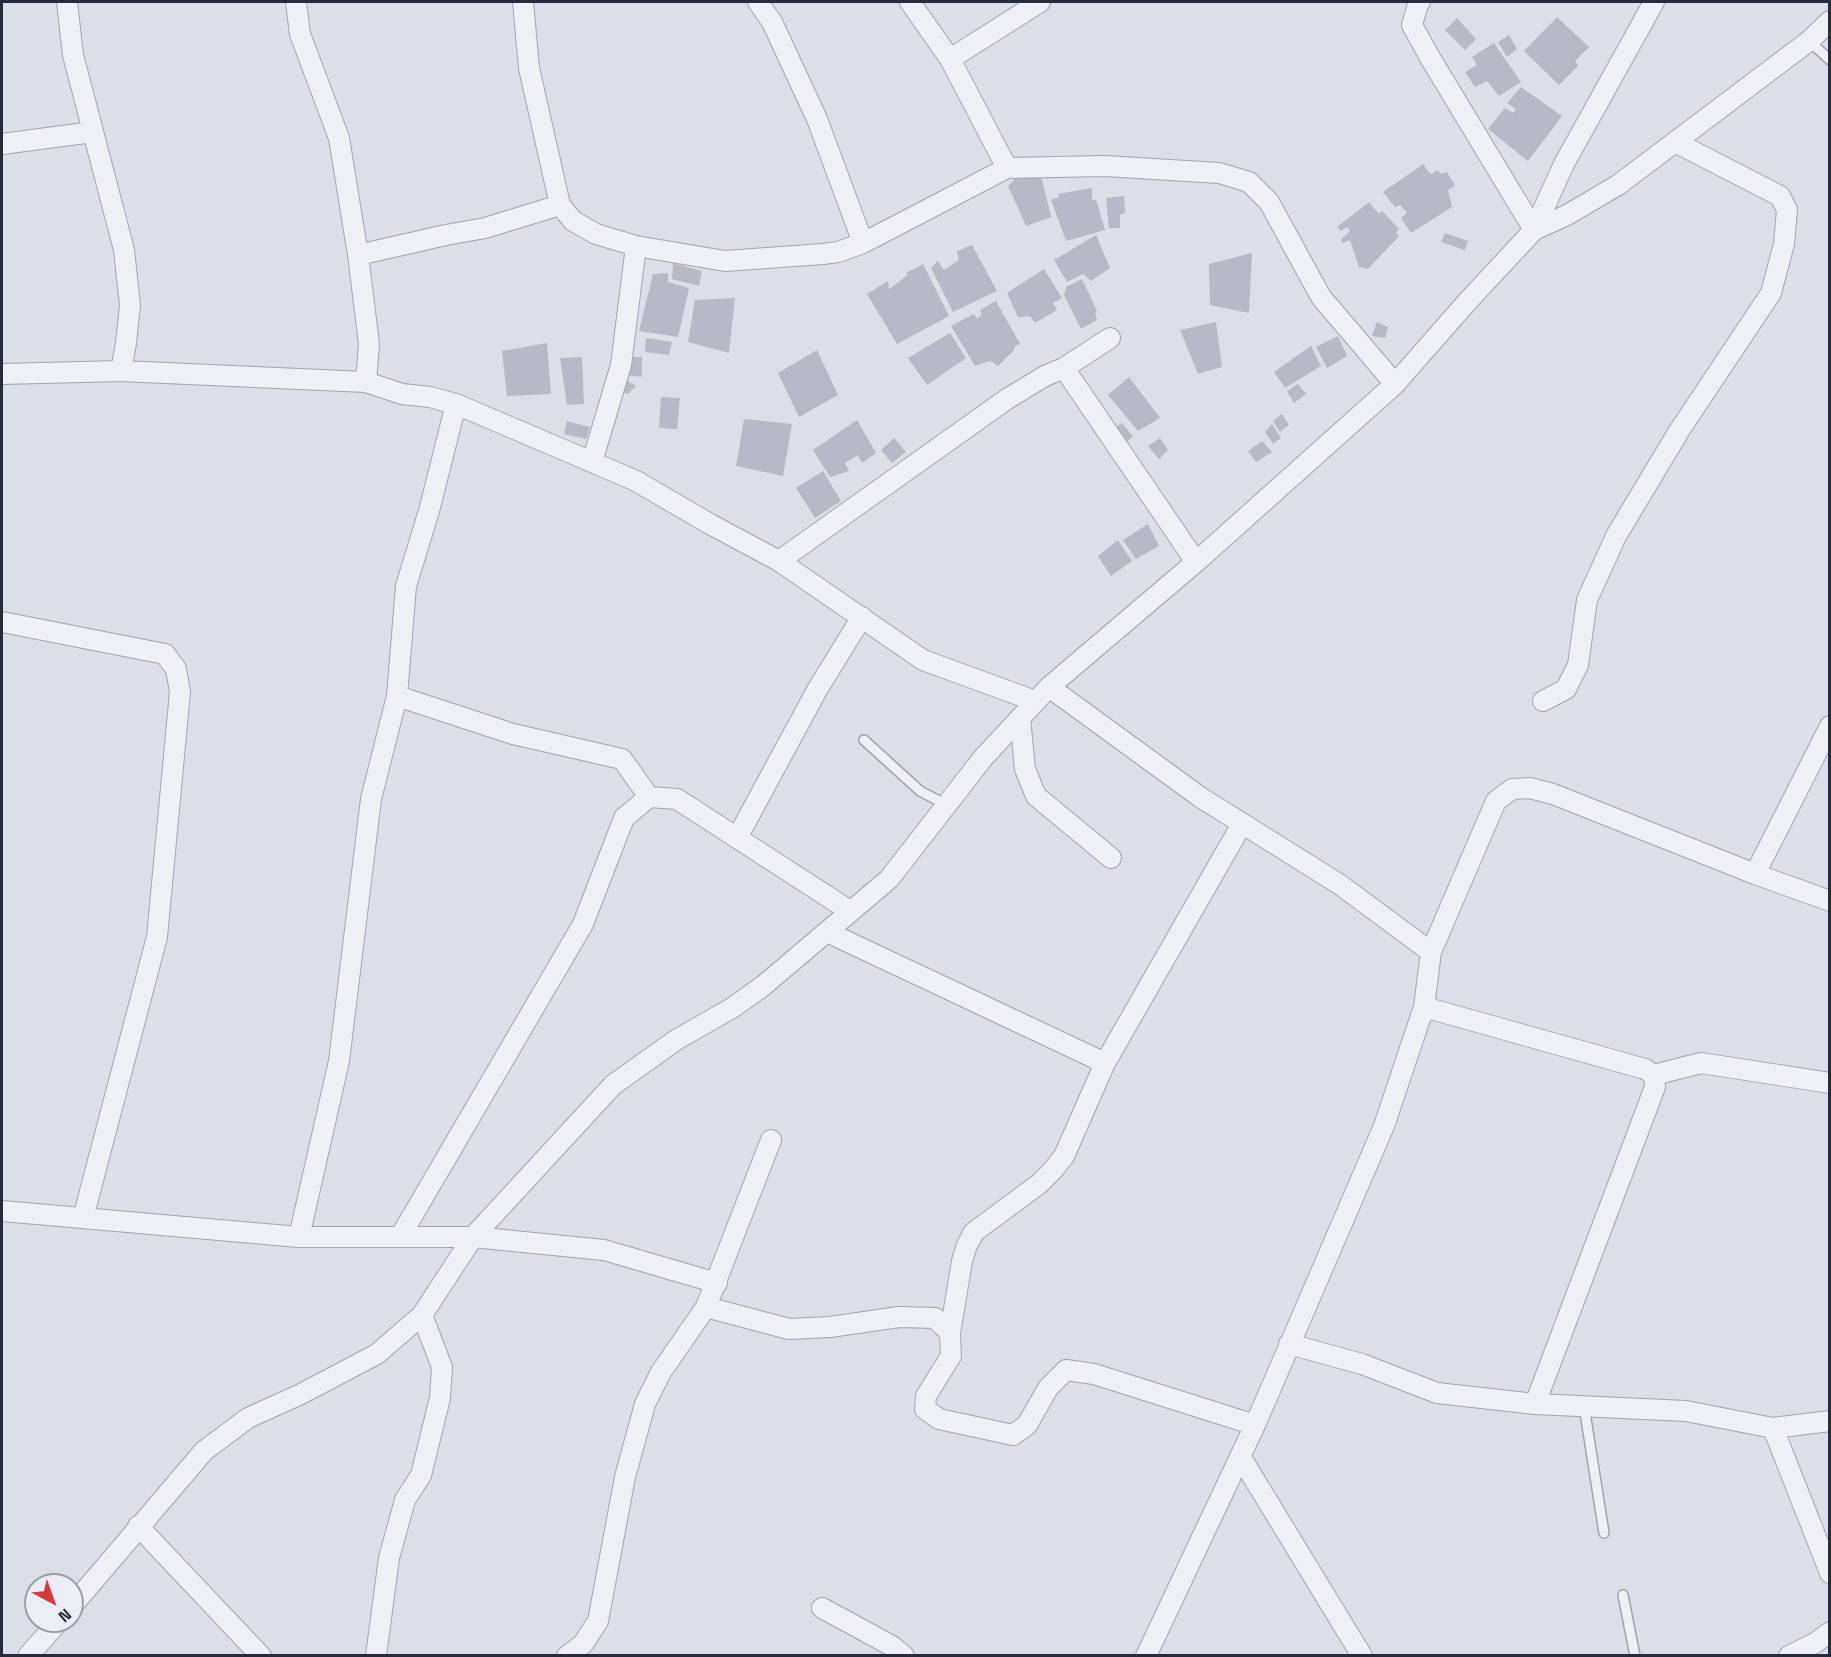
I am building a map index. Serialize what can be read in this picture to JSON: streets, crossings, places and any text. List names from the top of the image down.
{
  "north": "bottom right"
}
